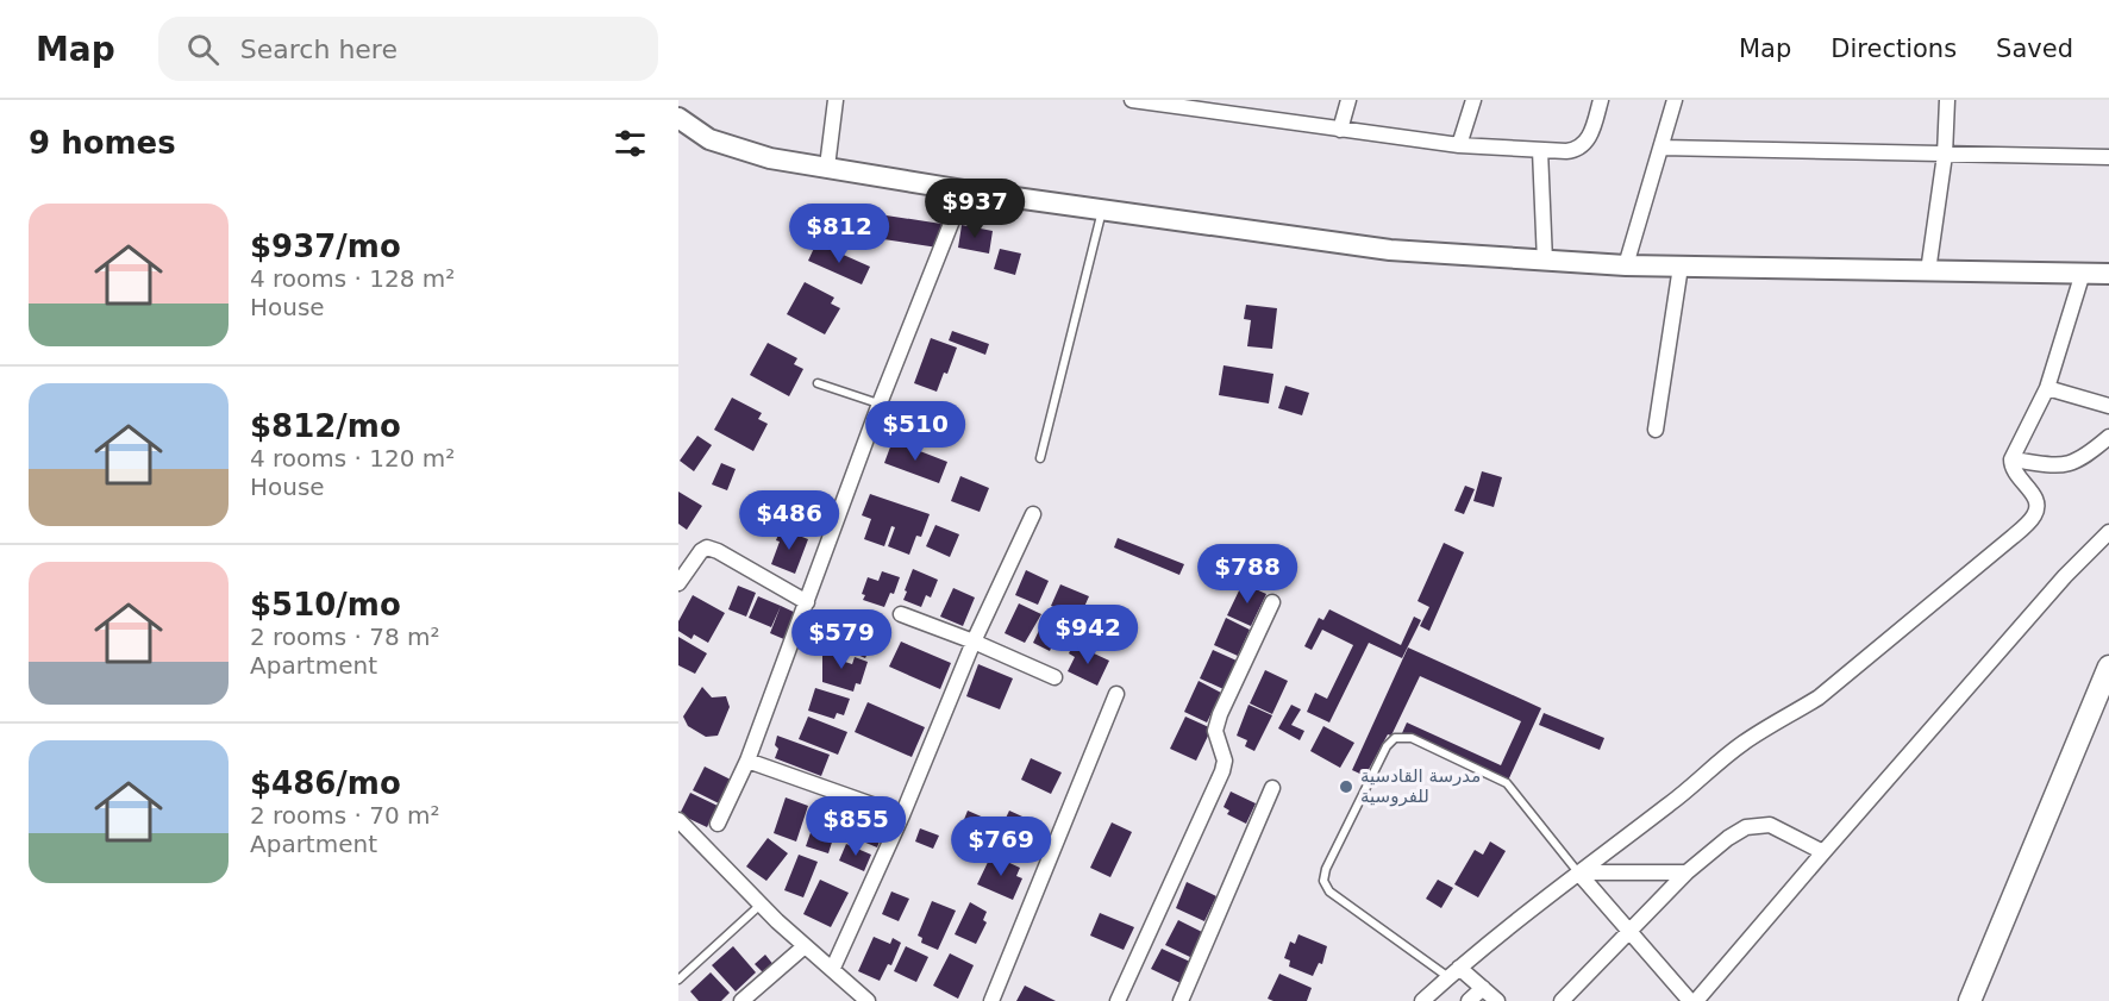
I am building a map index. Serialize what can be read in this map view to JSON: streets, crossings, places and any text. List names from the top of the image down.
{
  "places": ["مدرسة القادسية للفروسية"],
  "page": {
    "header": "Map",
    "search": "Search here",
    "nav": ["Map", "Directions", "Saved"],
    "heading": "9 homes",
    "price": [
      "$937",
      "$812",
      "$510",
      "$486",
      "$788",
      "$942",
      "$579",
      "$855",
      "$769"
    ],
    "list": [
      {
        "name": "$937/mo",
        "note": "4 rooms · 128 m² · House"
      },
      {
        "name": "$812/mo",
        "note": "4 rooms · 120 m² · House"
      },
      {
        "name": "$510/mo",
        "note": "2 rooms · 78 m² · Apartment"
      },
      {
        "name": "$486/mo",
        "note": "2 rooms · 70 m² · Apartment"
      }
    ]
  }
}
